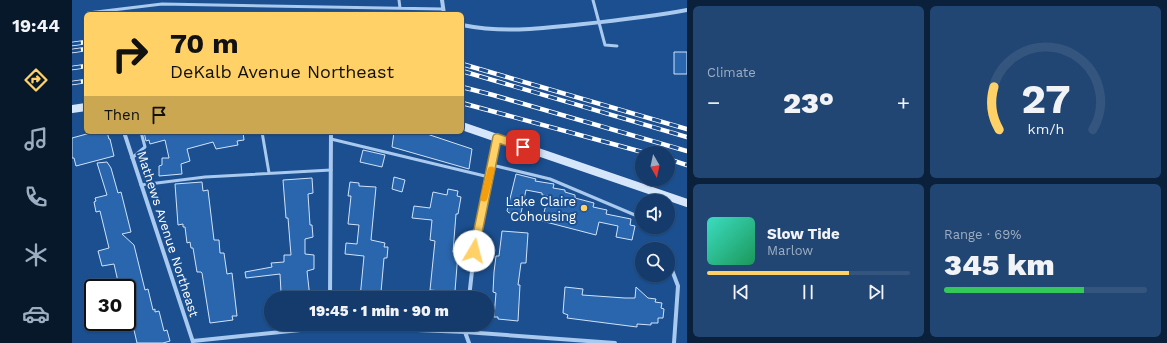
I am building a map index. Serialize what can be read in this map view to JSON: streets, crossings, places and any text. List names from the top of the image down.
{
  "streets": {
    "street": ["Mathews Avenue Northeast"]
  },
  "places": ["Lake Claire Cohousing"],
  "north": "bottom",
  "page": {
    "tabs": "19:44",
    "tile": [
      "Climate",
      ["Range · 69%", "345 km"]
    ],
    "turn": ["70 m", "DeKalb Avenue Northeast"],
    "heat": ["−", "23°", "+"],
    "then": "Then",
    "song": ["Slow Tide", "Marlow"],
    "limit": "30",
    "trip": "19:45 · 1 min · 90 m",
    "gauge": ["27", "km/h"]
  }
}
